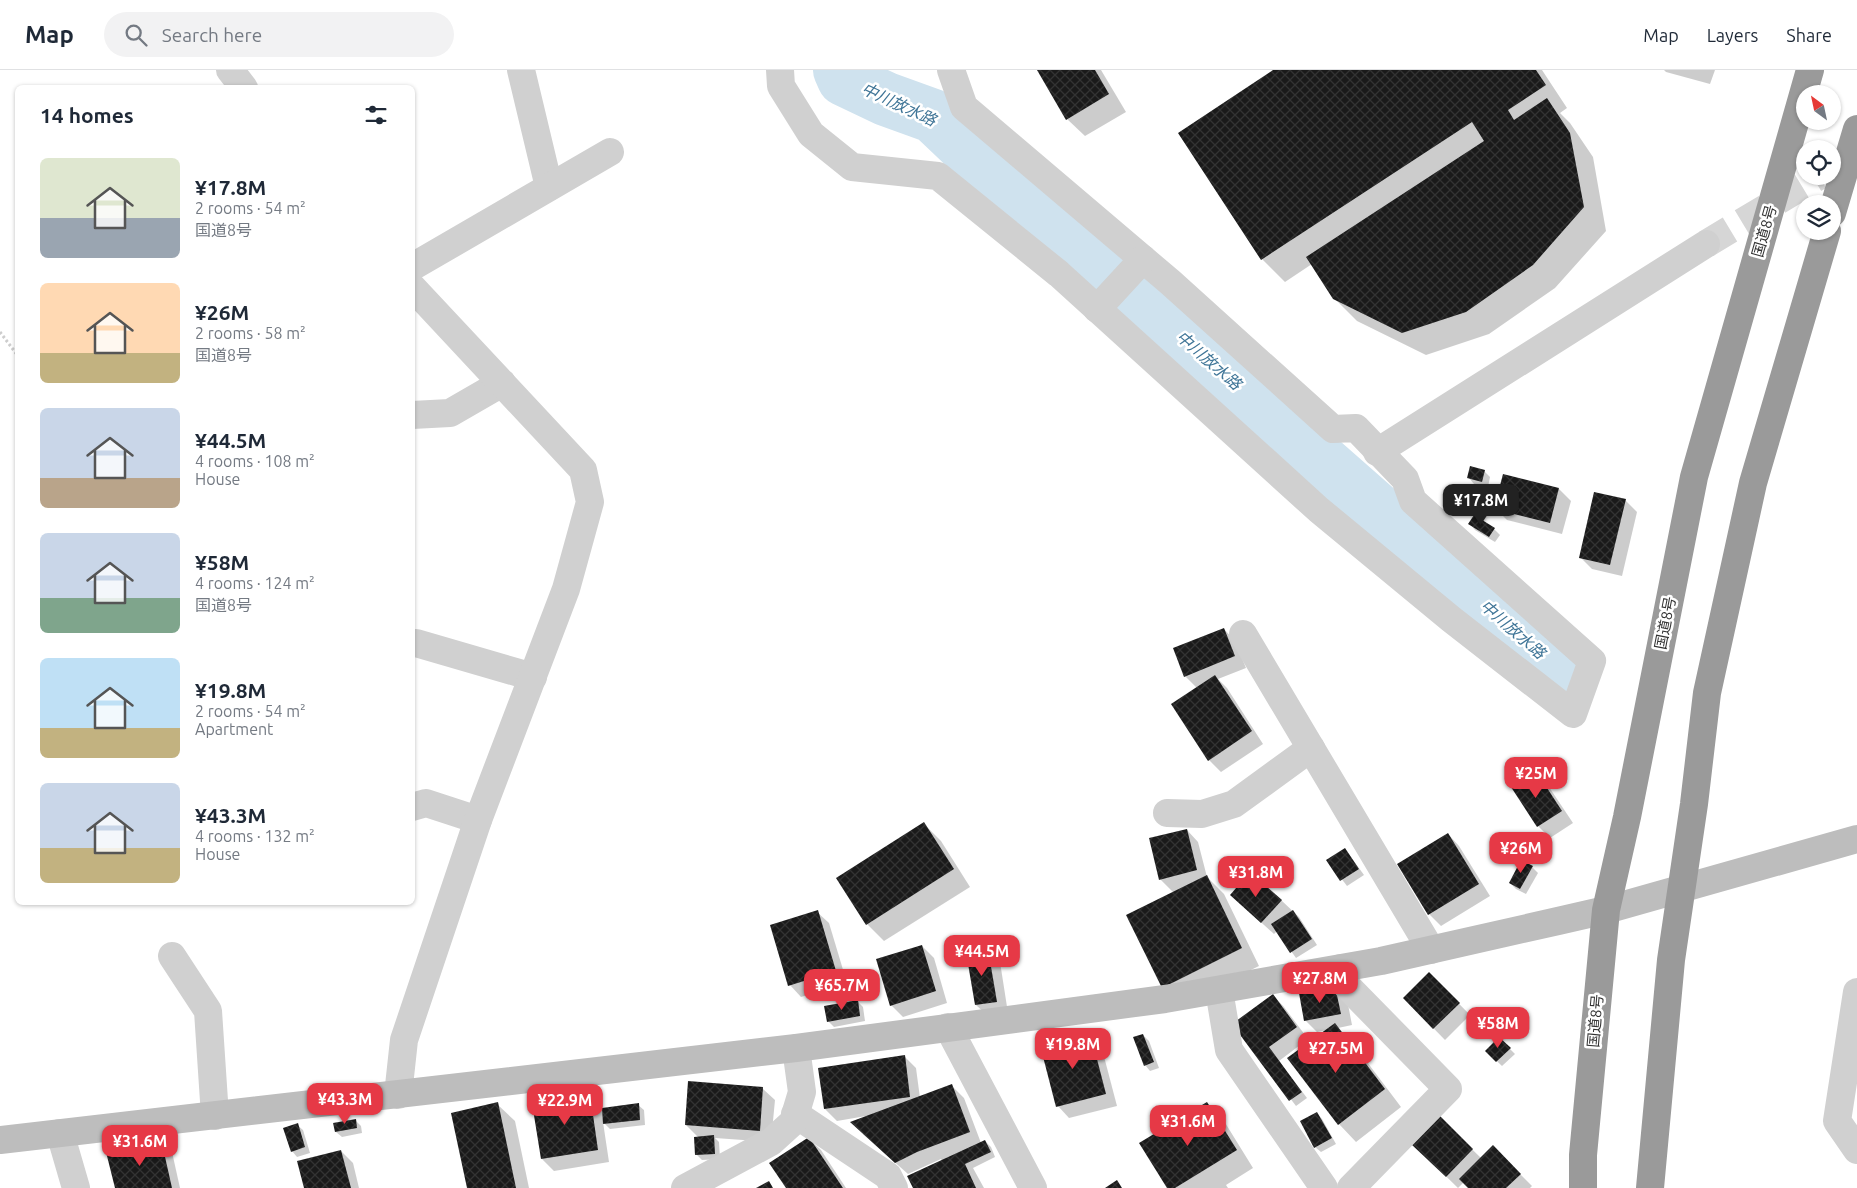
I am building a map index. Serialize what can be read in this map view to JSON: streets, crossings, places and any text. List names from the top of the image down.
{
  "streets": {
    "highway": ["国道8号"]
  },
  "water": ["中川放水路"],
  "north": "top left",
  "page": {
    "header": "Map",
    "search": "Search here",
    "nav": ["Map", "Layers", "Share"],
    "heading": "14 homes",
    "list": [
      {
        "name": "¥17.8M",
        "note": "2 rooms · 54 m² · 国道8号"
      },
      {
        "name": "¥26M",
        "note": "2 rooms · 58 m² · 国道8号"
      },
      {
        "name": "¥44.5M",
        "note": "4 rooms · 108 m² · House"
      },
      {
        "name": "¥58M",
        "note": "4 rooms · 124 m² · 国道8号"
      },
      {
        "name": "¥19.8M",
        "note": "2 rooms · 54 m² · Apartment"
      },
      {
        "name": "¥43.3M",
        "note": "4 rooms · 132 m² · House"
      }
    ],
    "price": [
      "¥17.8M",
      "¥25M",
      "¥26M",
      "¥31.8M",
      "¥44.5M",
      "¥27.8M",
      "¥65.7M",
      "¥58M",
      "¥19.8M",
      "¥27.5M",
      "¥43.3M",
      "¥22.9M",
      "¥31.6M",
      "¥31.6M"
    ]
  }
}
